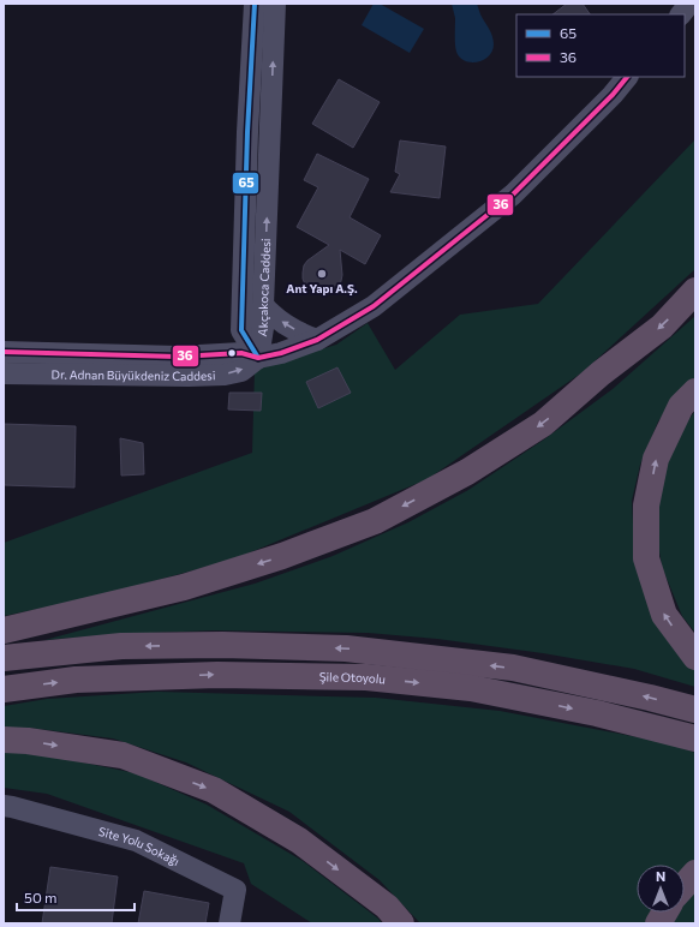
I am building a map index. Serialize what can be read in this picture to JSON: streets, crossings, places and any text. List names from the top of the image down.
{
  "streets": {
    "highway": ["Şile Otoyolu"],
    "street": ["Akçakoca Caddesi", "Dr. Adnan Büyükdeniz Caddesi", "Site Yolu Sokağı"]
  },
  "crossings": [
    ["Akçakoca Caddesi", "Dr. Adnan Büyükdeniz Caddesi"]
  ],
  "places": ["Ant Yapı A.Ş."],
  "lines": ["transit line 65", "transit line 36"],
  "legend": ["65", "36"],
  "scale_bar": "50 m",
  "north": "top"
}
